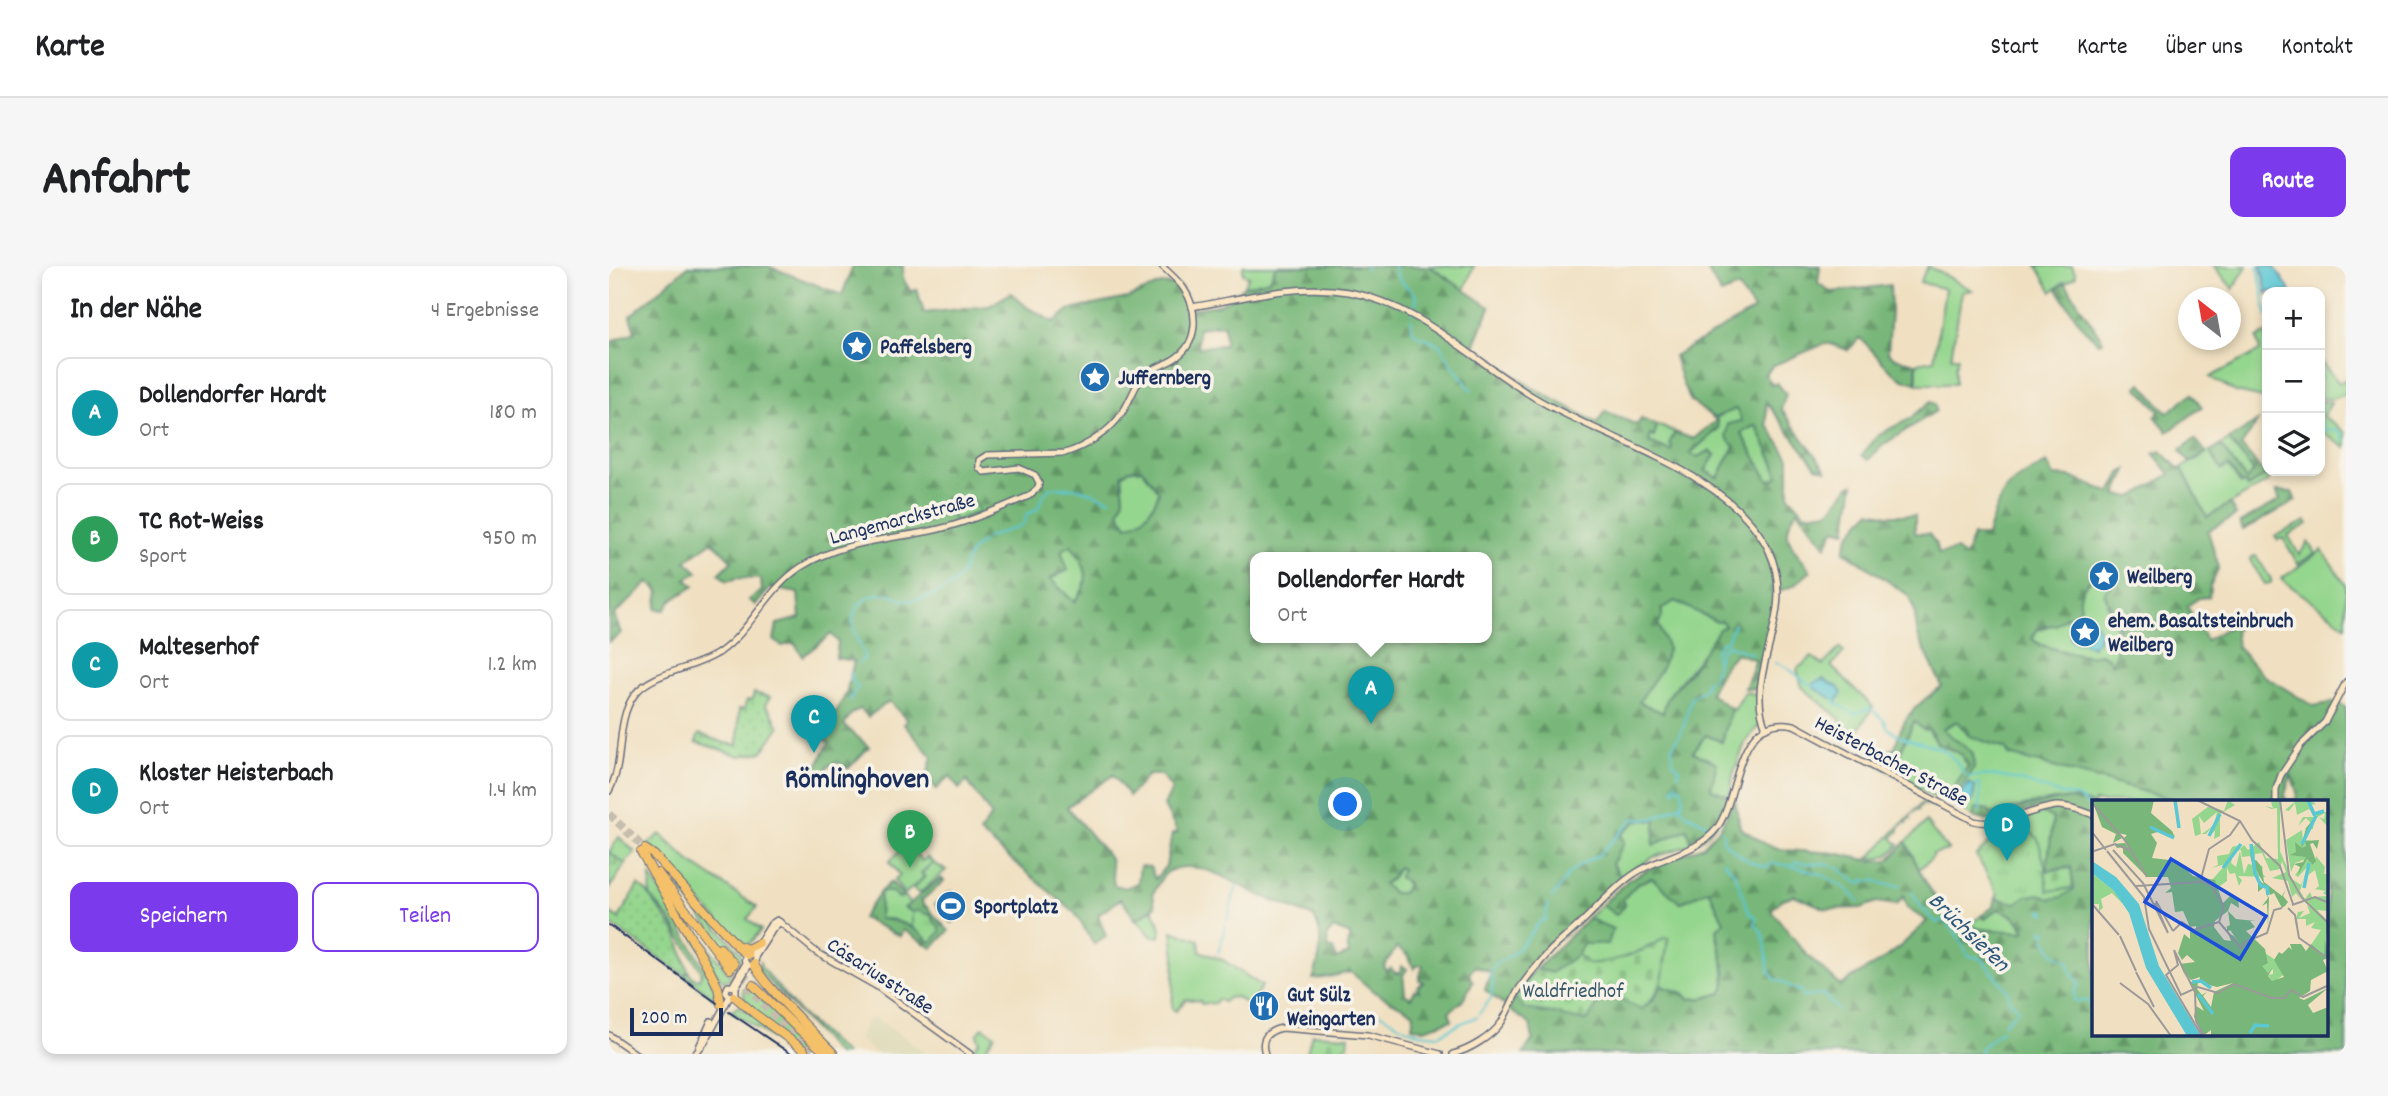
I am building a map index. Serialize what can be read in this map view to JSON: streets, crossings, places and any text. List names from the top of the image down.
{
  "streets": {
    "main road": ["Langemarckstraße", "Heisterbacher Straße", "Cäsariusstraße"]
  },
  "districts": ["Römlinghoven"],
  "water": ["Brüchsiefen"],
  "parks": ["Waldfriedhof"],
  "places": {
    "place": [
      "Paffelsberg",
      "Juffernberg",
      "Weilberg",
      "ehem. Basaltsteinbruch Weilberg"
    ],
    "sports": ["Sportplatz"],
    "restaurant": ["Gut Sülz Weingarten"]
  },
  "scale_bar": "200 m",
  "north": "top left",
  "page": {
    "header": "Karte",
    "nav": [
      "Start",
      "Karte",
      "Über uns",
      "Kontakt"
    ],
    "title": "Anfahrt",
    "buttons": [
      "Route",
      ["Speichern", "Teilen"]
    ],
    "heading": ["In der Nähe", "4 Ergebnisse"],
    "map_buttons": ["+", "−"],
    "list": [
      {
        "mark": "A",
        "name": "Dollendorfer Hardt",
        "note": "Ort",
        "value": "180 m"
      },
      {
        "mark": "B",
        "name": "TC Rot-Weiss",
        "note": "Sport",
        "value": "950 m"
      },
      {
        "mark": "C",
        "name": "Malteserhof",
        "note": "Ort",
        "value": "1.2 km"
      },
      {
        "mark": "D",
        "name": "Kloster Heisterbach",
        "note": "Ort",
        "value": "1.4 km"
      }
    ],
    "popup": ["Dollendorfer Hardt", "Ort"],
    "pins": [
      "A",
      "C",
      "D",
      "B"
    ],
    "scale": "200 m"
  }
}
